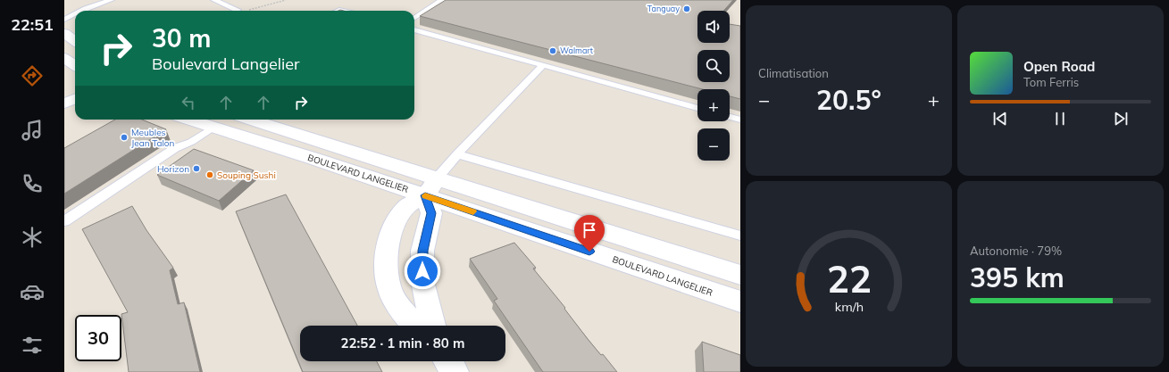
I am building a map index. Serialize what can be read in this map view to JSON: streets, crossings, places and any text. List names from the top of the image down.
{
  "streets": {
    "main road": ["BOULEVARD LANGELIER"]
  },
  "places": [
    "Tanguay",
    "Walmart",
    "Meubles Jean Talon",
    "Horizon",
    "Souping Sushi"
  ],
  "page": {
    "tabs": "22:51",
    "tile": [
      "Climatisation",
      ["Autonomie · 79%", "395 km"]
    ],
    "map_buttons": ["+", "−"],
    "turn": ["30 m", "Boulevard Langelier"],
    "song": ["Open Road", "Tom Ferris"],
    "heat": ["−", "20.5°", "+"],
    "limit": "30",
    "trip": "22:52 · 1 min · 80 m",
    "gauge": ["22", "km/h"]
  }
}
